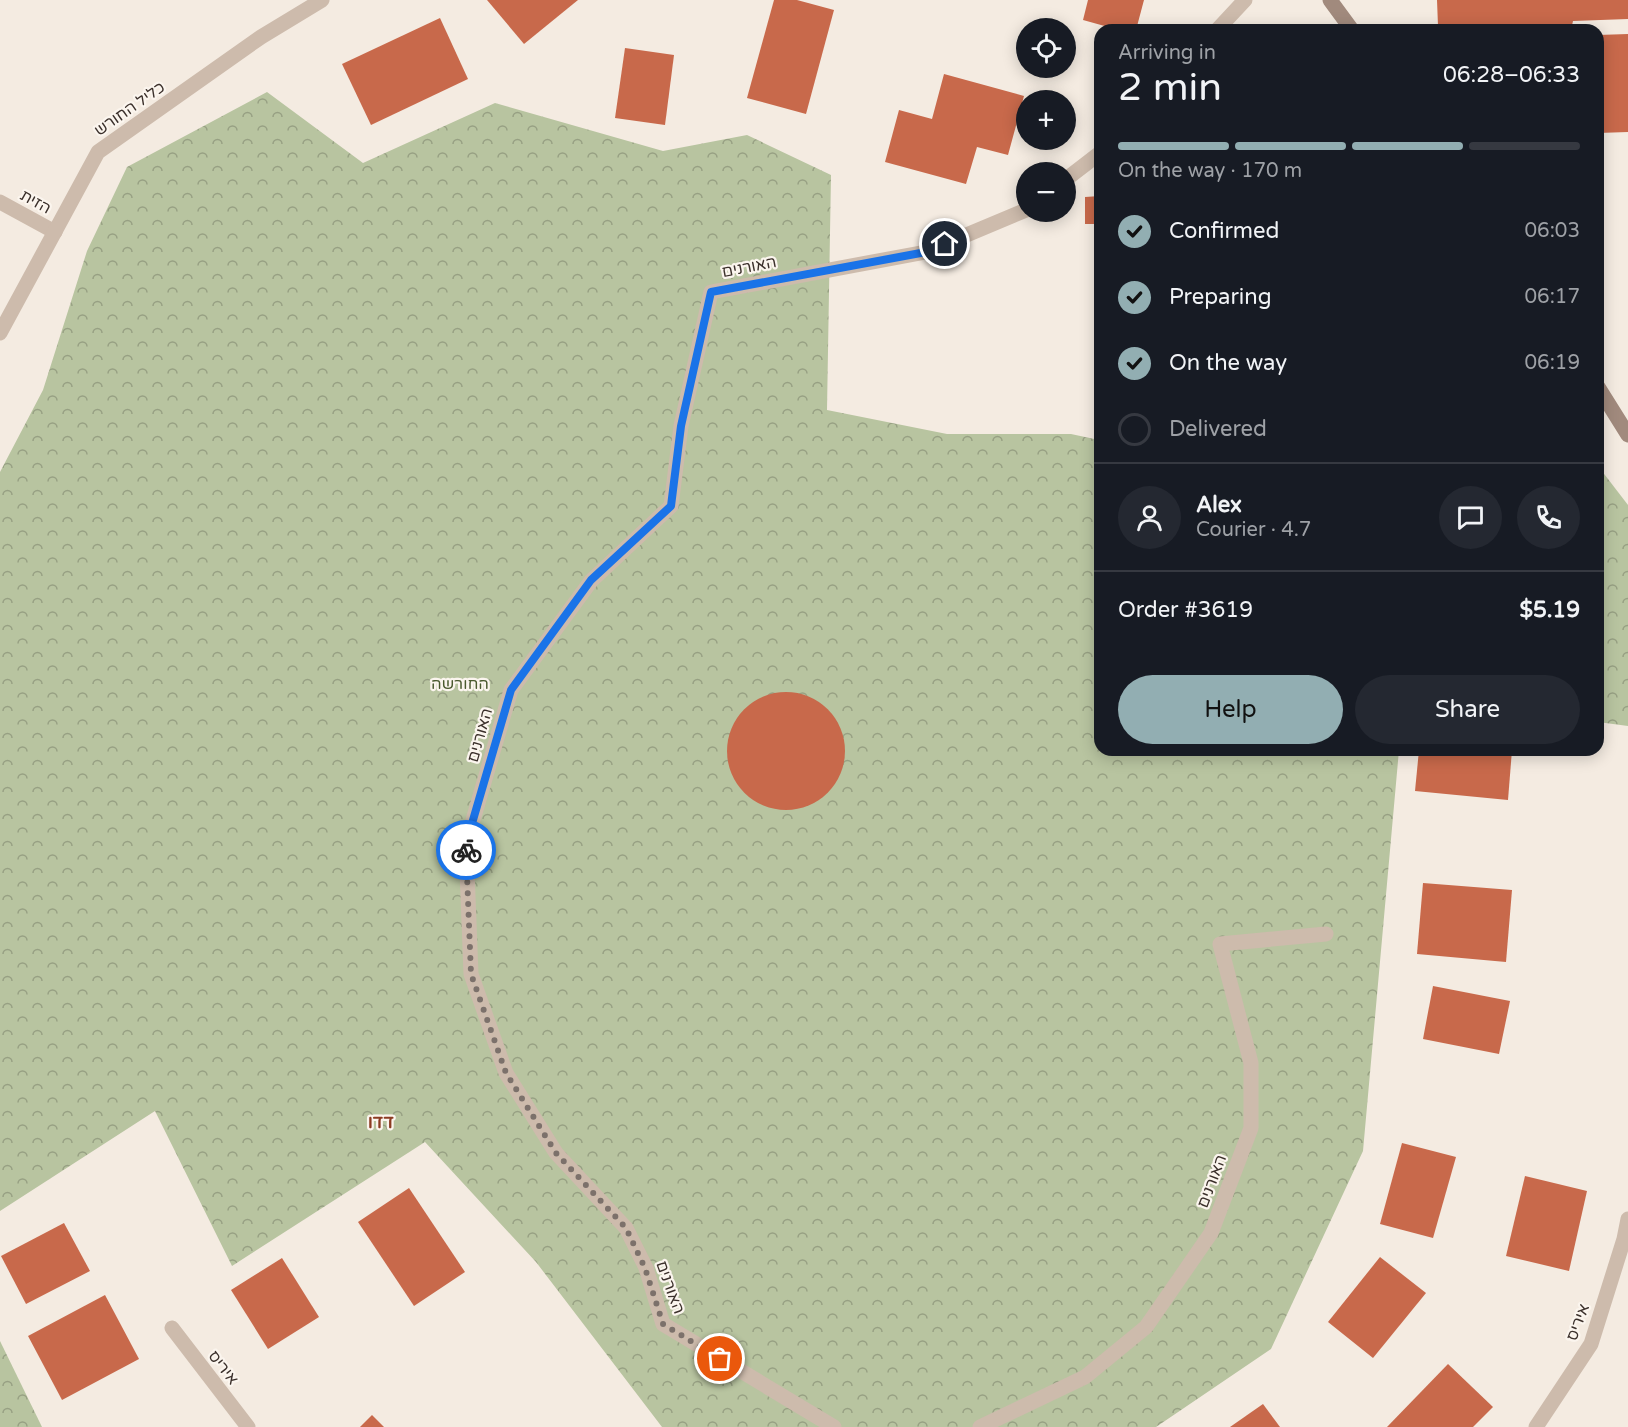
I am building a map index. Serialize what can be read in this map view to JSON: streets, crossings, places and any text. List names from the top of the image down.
{
  "streets": {
    "street": [
      "כליל החורש",
      "הזית",
      "האורנים",
      "איריס"
    ]
  },
  "crossings": [
    ["כליל החורש", "הזית"]
  ],
  "districts": ["דדו"],
  "parks": ["החורשה"],
  "page": {
    "map_buttons": ["+", "−"],
    "heading": ["2 min", "Arriving in", "06:28–06:33"],
    "panel": [
      "Alex",
      "Courier · 4.7",
      "Order #3619",
      "$5.19"
    ],
    "bar": "On the way · 170 m",
    "list": [
      ["Confirmed", "06:03"],
      ["Preparing", "06:17"],
      ["On the way", "06:19"],
      "Delivered"
    ],
    "buttons": ["Help", "Share"]
  }
}
